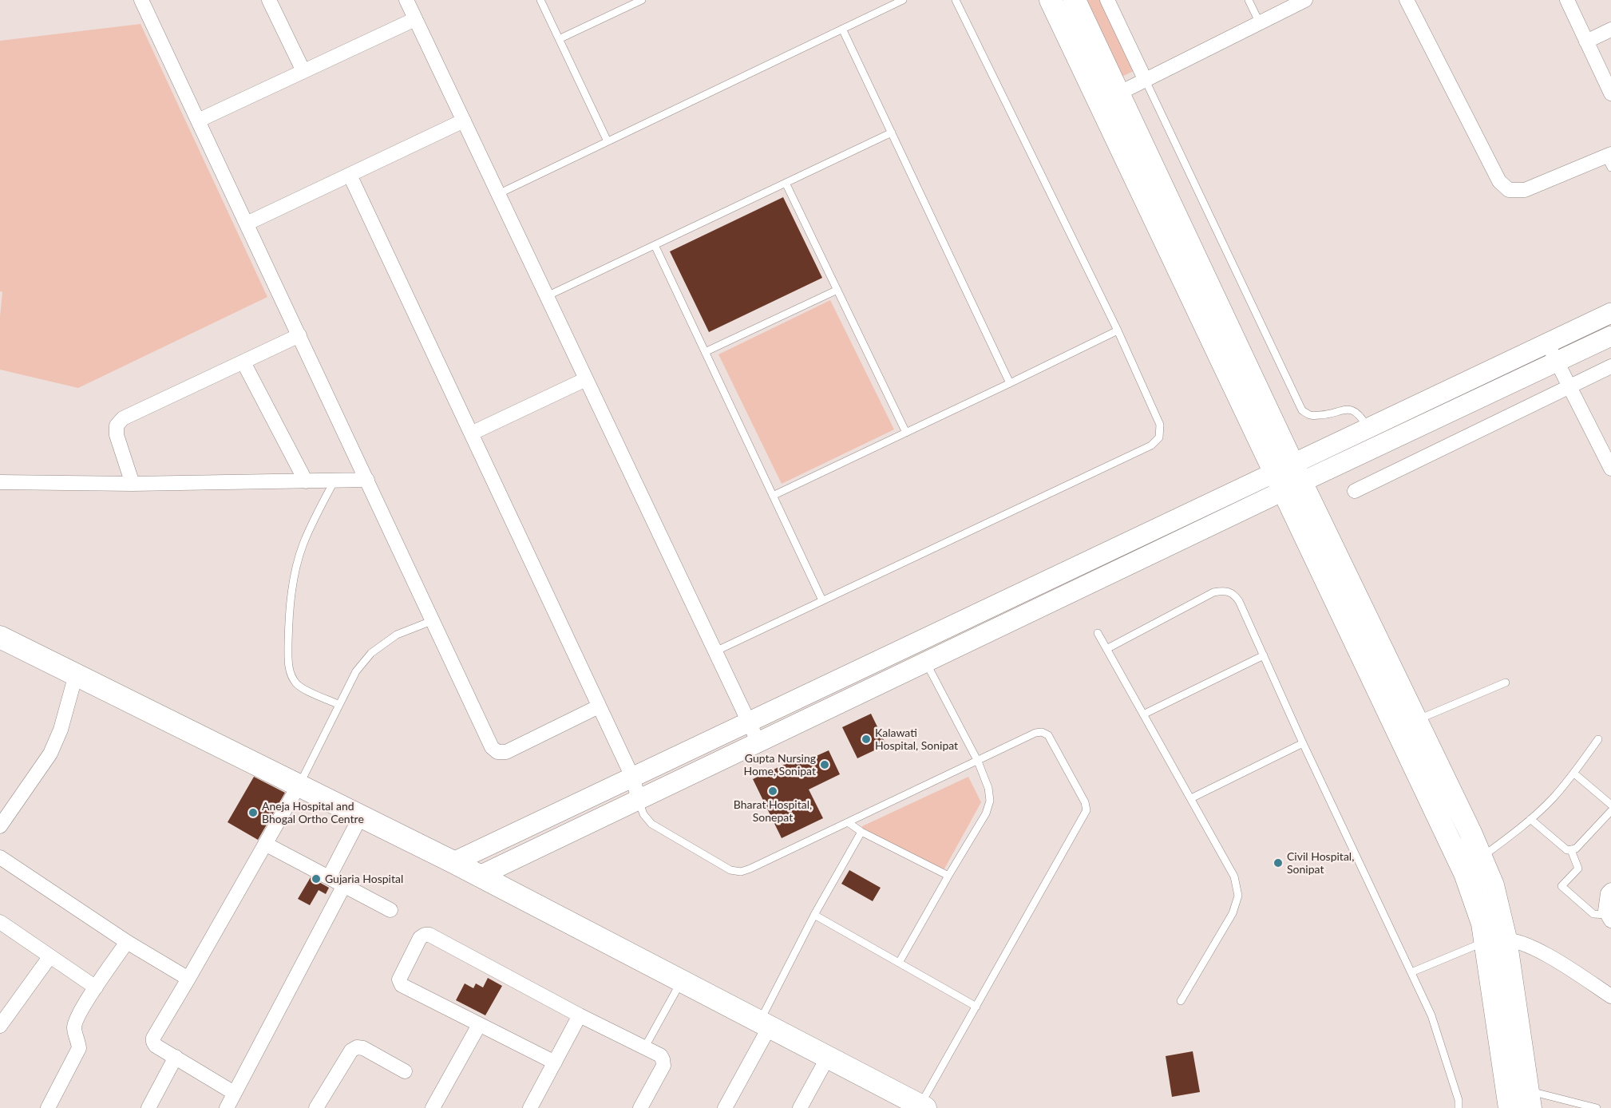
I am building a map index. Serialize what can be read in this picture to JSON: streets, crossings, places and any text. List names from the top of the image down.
{
  "places": [
    "Kalawati Hospital, Sonipat",
    "Gupta Nursing Home, Sonipat",
    "Bharat Hospital, Sonepat",
    "Aneja Hospital and Bhogal Ortho Centre",
    "Civil Hospital, Sonipat",
    "Gujaria Hospital"
  ]
}
